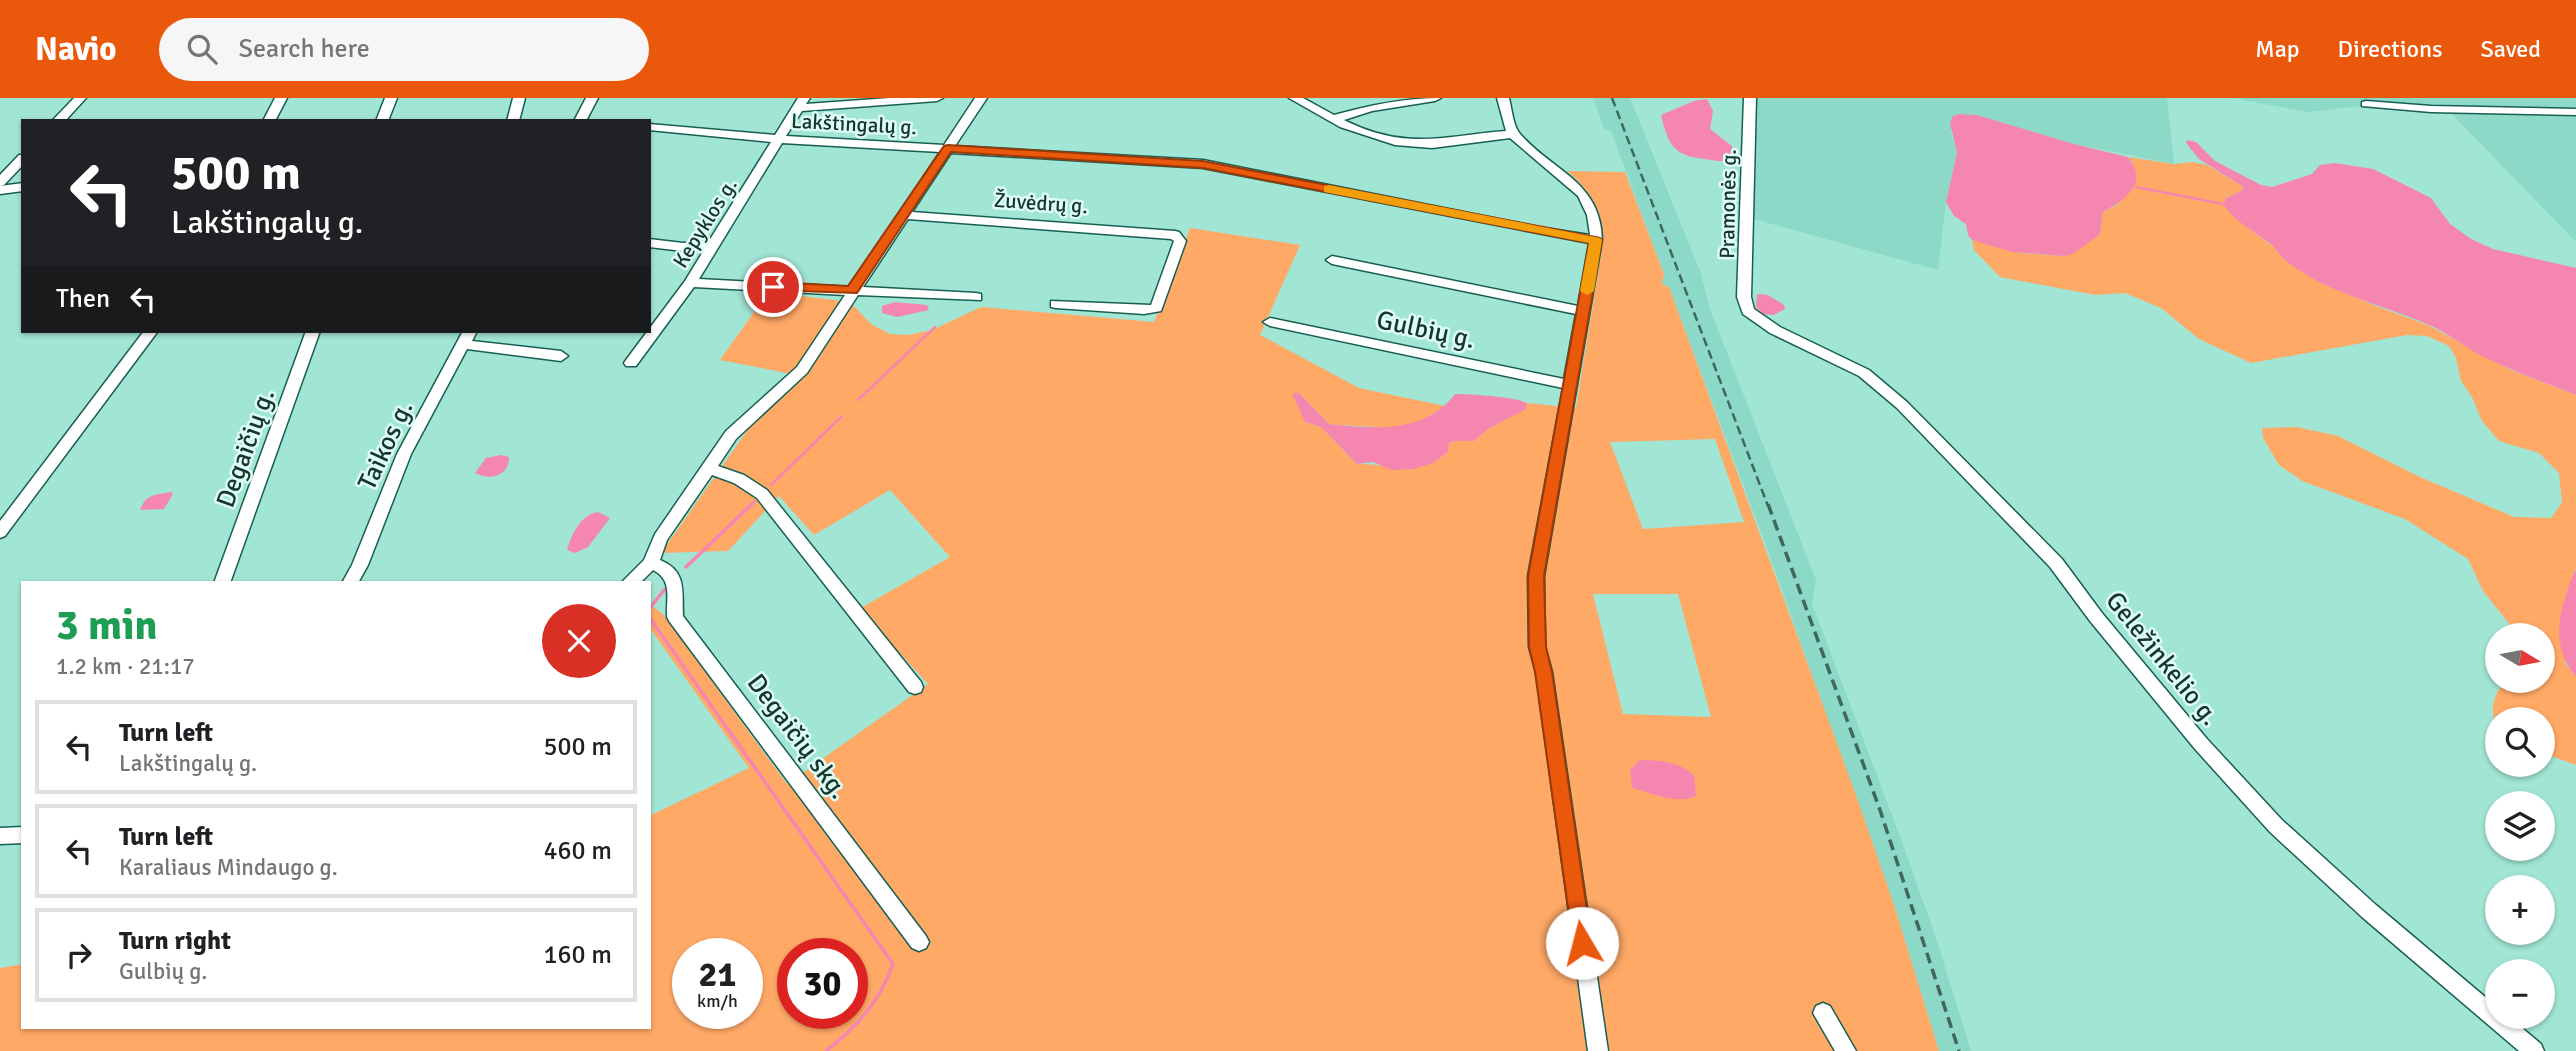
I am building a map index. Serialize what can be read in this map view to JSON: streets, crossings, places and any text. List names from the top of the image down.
{
  "streets": {
    "street": [
      "Lakštingalų g.",
      "Žuvėdrų g.",
      "Pramonės g.",
      "Kepyklos g.",
      "Gulbių g.",
      "Taikos g.",
      "Degaičių g.",
      "Geležinkelio g.",
      "Degaičių skg."
    ]
  },
  "crossings": [
    ["Lakštingalų g.", "Kepyklos g."],
    ["Pramonės g.", "Geležinkelio g."]
  ],
  "north": "right",
  "page": {
    "header": "Navio",
    "search": "Search here",
    "nav": ["Map", "Directions", "Saved"],
    "turn": ["500 m", "Lakštingalų g."],
    "then": "Then",
    "heading": ["3 min", "1.2 km · 21:17"],
    "map_buttons": ["+", "−"],
    "list": [
      {
        "name": "Turn left",
        "note": "Lakštingalų g.",
        "value": "500 m"
      },
      {
        "name": "Turn left",
        "note": "Karaliaus Mindaugo g.",
        "value": "460 m"
      },
      {
        "name": "Turn right",
        "note": "Gulbių g.",
        "value": "160 m"
      }
    ],
    "speed": "21 km/h",
    "limit": "30"
  }
}
